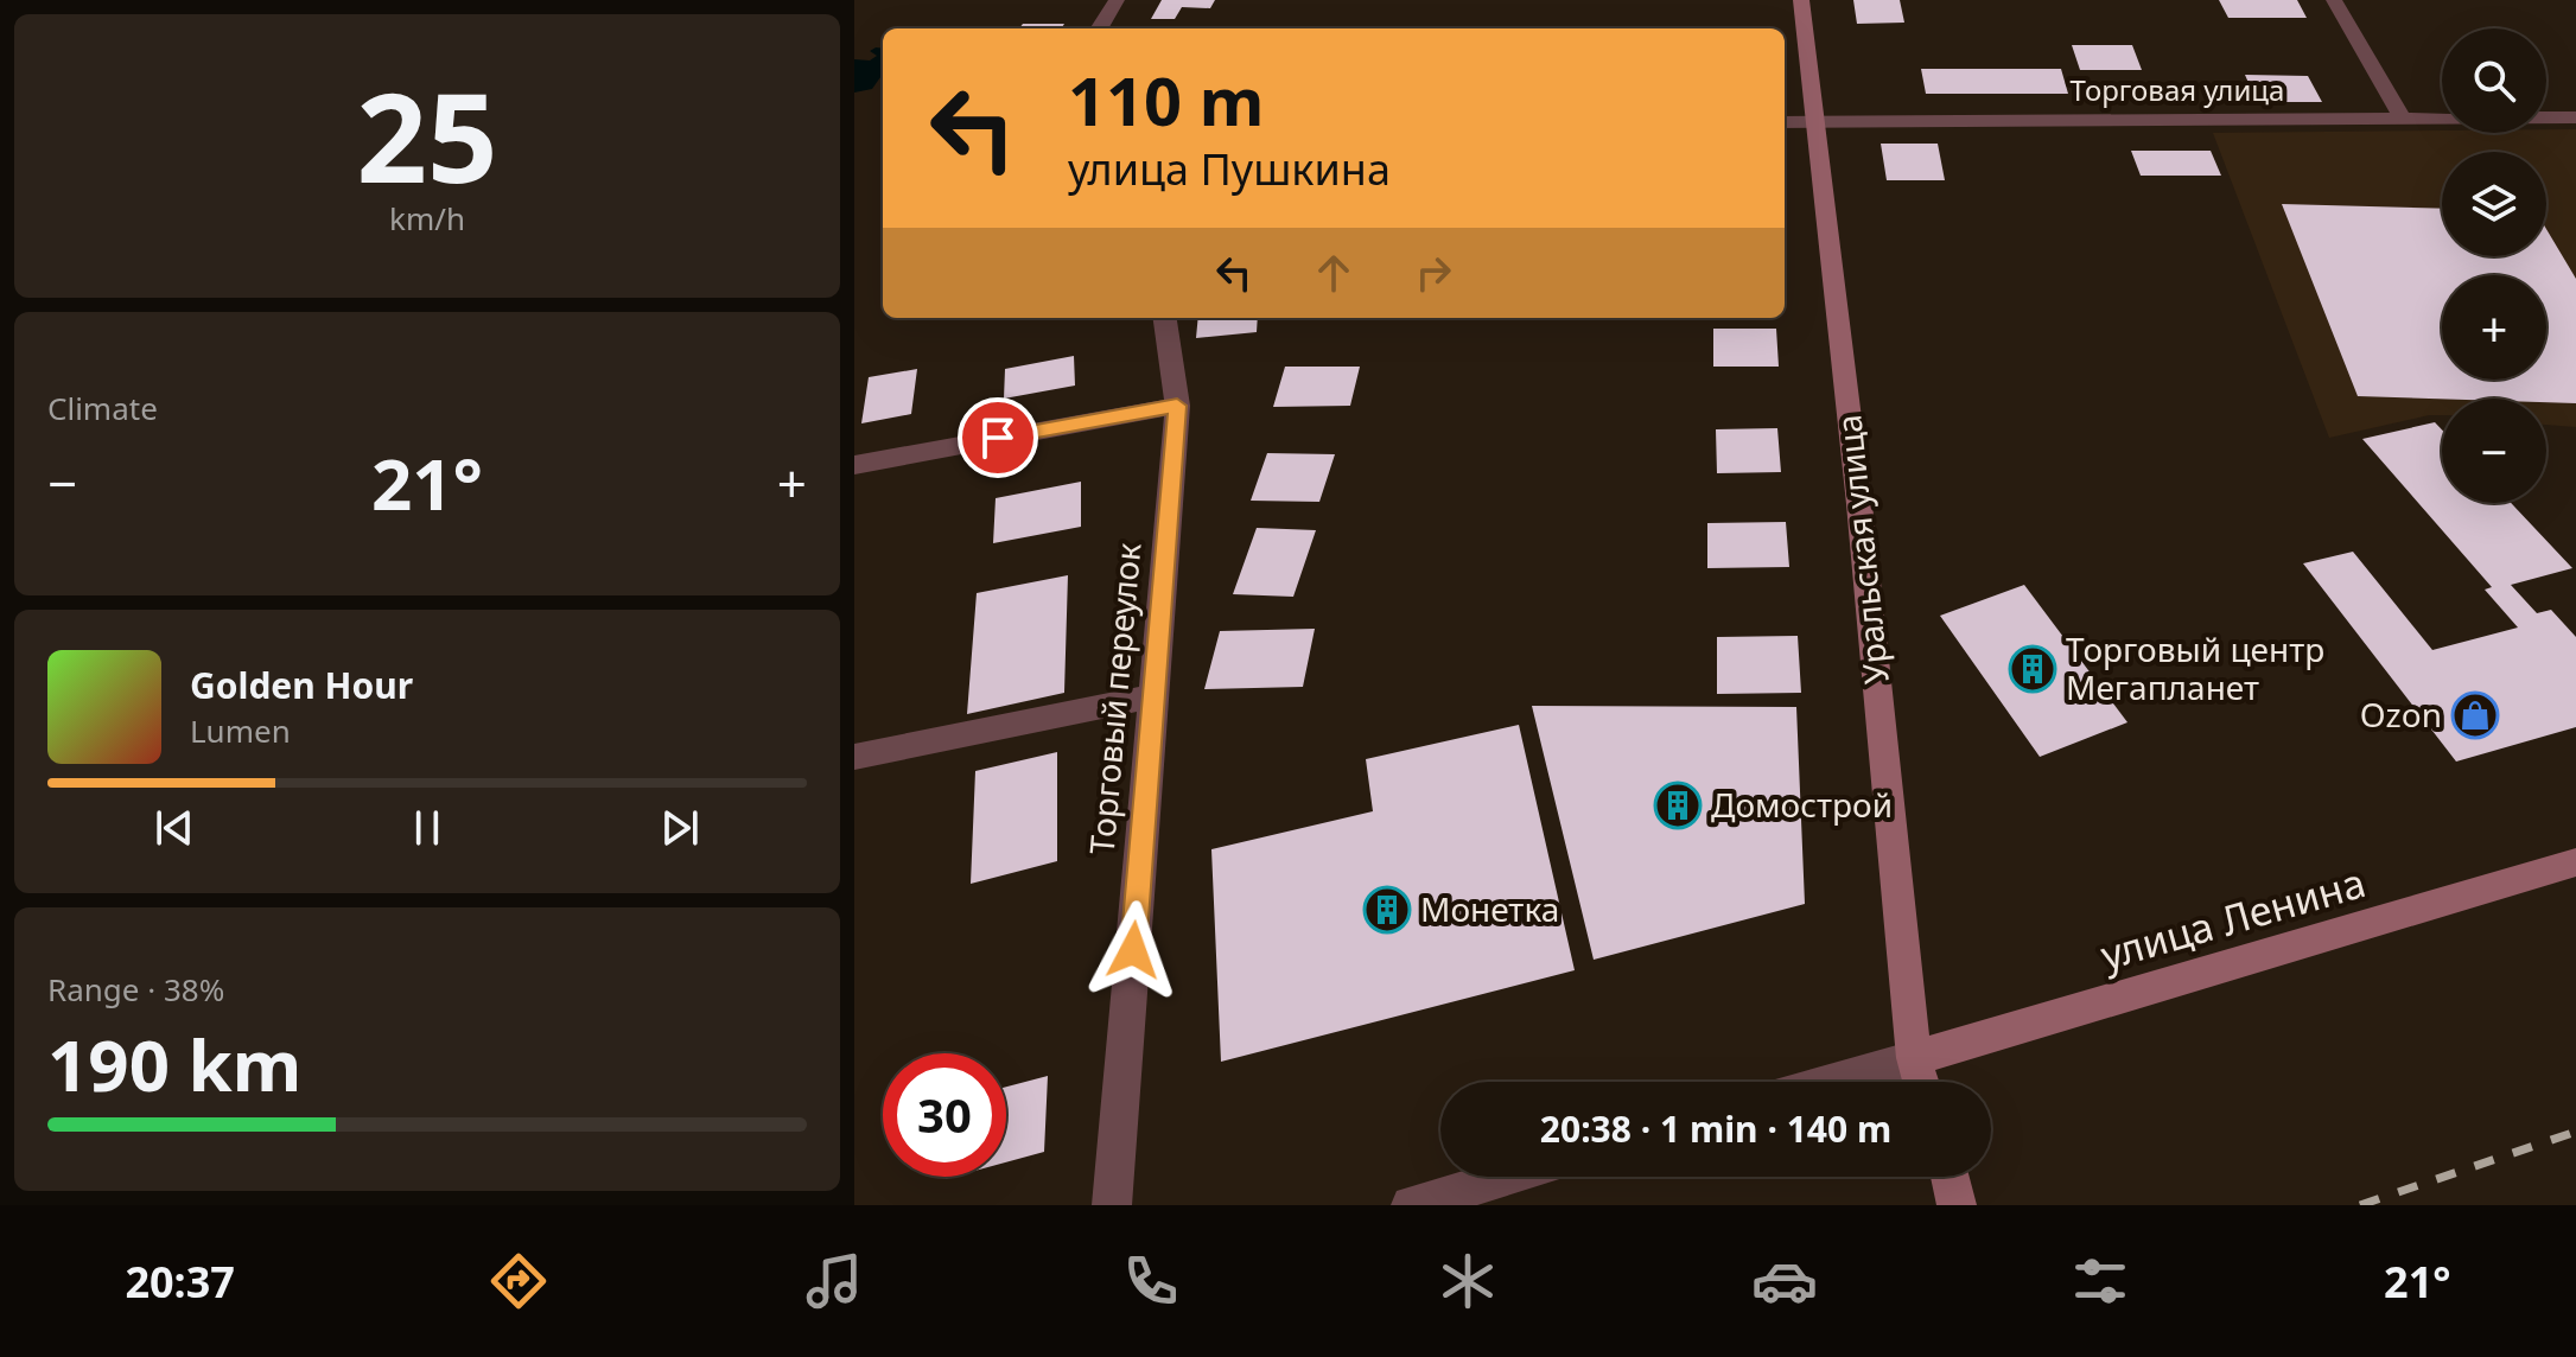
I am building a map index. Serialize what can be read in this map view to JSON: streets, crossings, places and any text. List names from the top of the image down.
{
  "streets": {
    "main road": ["Уральская улица", "улица Ленина"],
    "street": ["Торговая улица", "Торговый переулок"]
  },
  "crossings": [
    ["Торговая улица", "Уральская улица"],
    ["Уральская улица", "улица Ленина"]
  ],
  "places": {
    "building": ["Торговый центр Мегапланет", "Домострой", "Монетка"],
    "shop": ["Ozon"]
  },
  "page": {
    "tile": [
      ["25", "km/h"],
      "Climate",
      ["Range · 38%", "190 km"]
    ],
    "map_buttons": ["+", "−"],
    "turn": ["110 m", "улица Пушкина"],
    "heat": ["−", "21°", "+"],
    "song": ["Golden Hour", "Lumen"],
    "limit": "30",
    "trip": "20:38 · 1 min · 140 m",
    "tabs": ["20:37", "21°"]
  }
}
